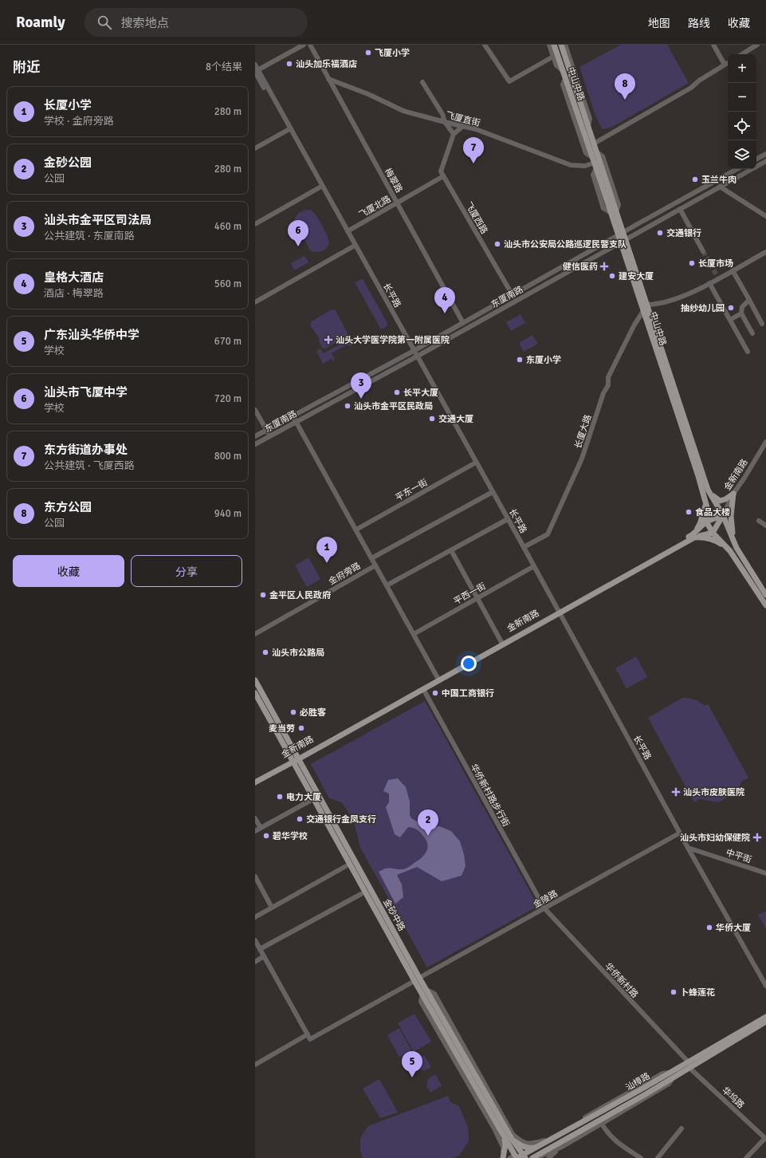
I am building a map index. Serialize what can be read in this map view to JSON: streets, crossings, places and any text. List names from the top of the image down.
{
  "streets": {
    "main road": [
      "中山中路",
      "金新南路",
      "金砂中路",
      "汕樟路"
    ],
    "street": [
      "飞厦直街",
      "梅翠路",
      "飞厦北路",
      "飞厦西路",
      "长平路",
      "东厦南路",
      "长厦大路",
      "平东一街",
      "金府旁路",
      "平西一街",
      "华侨新村路步行街",
      "中平街",
      "金陵路",
      "华侨新村路",
      "华坞路"
    ]
  },
  "crossings": [
    ["中山中路", "飞厦直街"],
    ["中山中路", "东厦南路"],
    ["中山中路", "长厦大路"],
    ["中山中路", "金新南路"],
    ["飞厦直街", "梅翠路"],
    ["梅翠路", "飞厦北路"],
    ["梅翠路", "东厦南路"],
    ["飞厦北路", "飞厦西路"],
    ["飞厦北路", "长平路"],
    ["飞厦西路", "东厦南路"],
    ["长平路", "东厦南路"],
    ["长平路", "长厦大路"],
    ["长平路", "金新南路"],
    ["长平路", "平东一街"],
    ["长平路", "平西一街"],
    ["长平路", "中平街"],
    ["长平路", "金陵路"],
    ["金新南路", "华侨新村路步行街"],
    ["金新南路", "金砂中路"],
    ["华侨新村路步行街", "金陵路"],
    ["华侨新村路步行街", "华侨新村路"],
    ["金陵路", "金砂中路"],
    ["金陵路", "华侨新村路"],
    ["金砂中路", "汕樟路"],
    ["华侨新村路", "汕樟路"],
    ["华侨新村路", "华坞路"],
    ["汕樟路", "华坞路"]
  ],
  "places": {
    "other": [
      "飞厦小学",
      "汕头加乐福酒店",
      "玉兰牛肉",
      "交通银行",
      "汕头市公安局公路巡逻民警支队",
      "长厦市场",
      "建安大厦",
      "抽纱幼儿园",
      "东厦小学",
      "长平大厦",
      "汕头市金平区民政局",
      "交通大厦",
      "食品大楼",
      "金平区人民政府",
      "汕头市公路局",
      "中国工商银行",
      "必胜客",
      "麦当劳",
      "电力大厦",
      "交通银行金凤支行",
      "碧华学校",
      "华侨大厦",
      "卜蜂莲花"
    ],
    "health": [
      "健信医药",
      "汕头大学医学院第一附属医院",
      "汕头市皮肤医院",
      "汕头市妇幼保健院"
    ]
  },
  "page": {
    "header": "Roamly",
    "search": "搜索地点",
    "nav": ["地图", "路线", "收藏"],
    "heading": ["附近", "8个结果"],
    "map_buttons": ["+", "−"],
    "pins": [
      "8",
      "7",
      "6",
      "4",
      "3",
      "1",
      "2",
      "5"
    ],
    "list": [
      {
        "mark": "1",
        "name": "长厦小学",
        "note": "学校 · 金府旁路",
        "value": "280 m"
      },
      {
        "mark": "2",
        "name": "金砂公园",
        "note": "公园",
        "value": "280 m"
      },
      {
        "mark": "3",
        "name": "汕头市金平区司法局",
        "note": "公共建筑 · 东厦南路",
        "value": "460 m"
      },
      {
        "mark": "4",
        "name": "皇格大酒店",
        "note": "酒店 · 梅翠路",
        "value": "560 m"
      },
      {
        "mark": "5",
        "name": "广东汕头华侨中学",
        "note": "学校",
        "value": "670 m"
      },
      {
        "mark": "6",
        "name": "汕头市飞厦中学",
        "note": "学校",
        "value": "720 m"
      },
      {
        "mark": "7",
        "name": "东方街道办事处",
        "note": "公共建筑 · 飞厦西路",
        "value": "800 m"
      },
      {
        "mark": "8",
        "name": "东方公园",
        "note": "公园",
        "value": "940 m"
      }
    ],
    "buttons": ["收藏", "分享"]
  }
}
